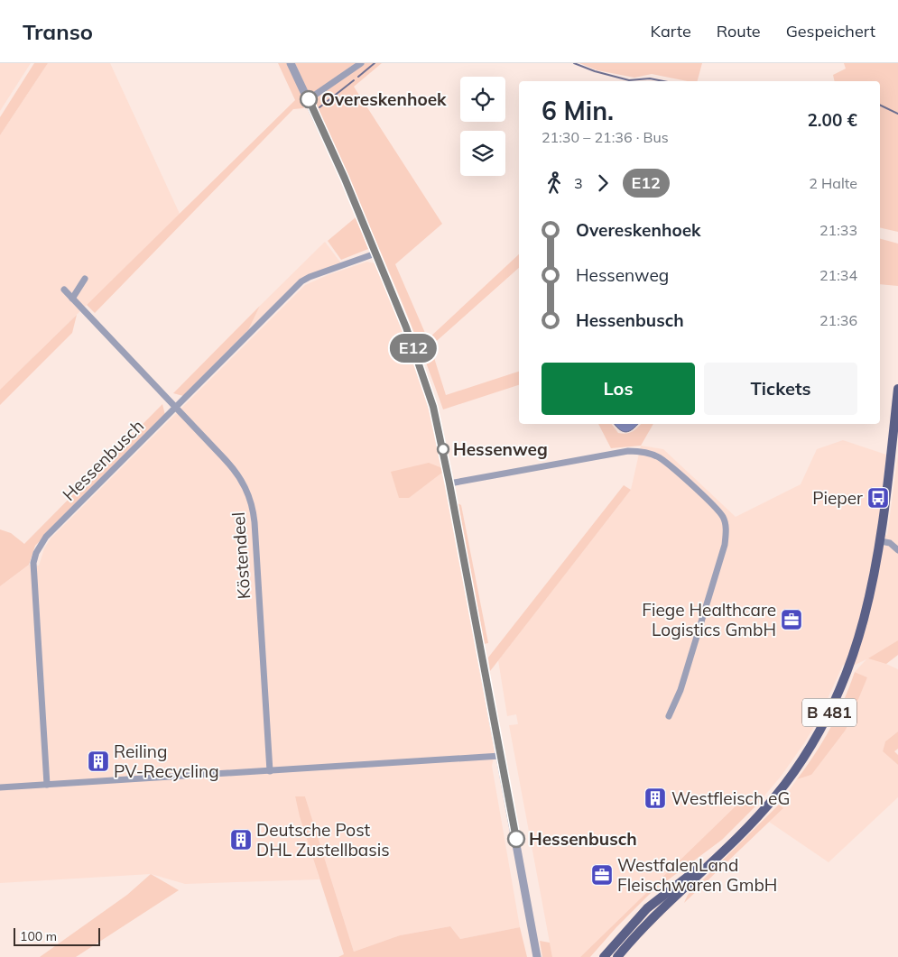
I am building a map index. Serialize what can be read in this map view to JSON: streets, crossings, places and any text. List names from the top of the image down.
{
  "streets": {
    "main road": ["B 481"],
    "street": ["Hessenbusch", "Köstendeel"]
  },
  "crossings": [
    ["Hessenbusch", "Köstendeel"]
  ],
  "places": {
    "other": ["Overeskenhoek", "Hessenweg", "Hessenbusch"],
    "bus stop": ["Pieper"],
    "office": ["Fiege Healthcare Logistics GmbH", "WestfalenLand Fleischwaren GmbH"],
    "building": ["Reiling PV-Recycling", "Westfleisch eG", "Deutsche Post DHL Zustellbasis"]
  },
  "lines": ["bus line E12"],
  "scale_bar": "100 m",
  "page": {
    "header": "Transo",
    "nav": ["Karte", "Route", "Gespeichert"],
    "on_map": "E12",
    "heading": ["6 Min.", "21:30 – 21:36 · Bus", "2.00 €"],
    "legs": ["3", "E12", "2 Halte"],
    "list": [
      {
        "name": "Overeskenhoek",
        "value": "21:33"
      },
      {
        "name": "Hessenweg",
        "value": "21:34"
      },
      {
        "name": "Hessenbusch",
        "value": "21:36"
      }
    ],
    "buttons": ["Los", "Tickets"],
    "scale": "100 m"
  }
}
